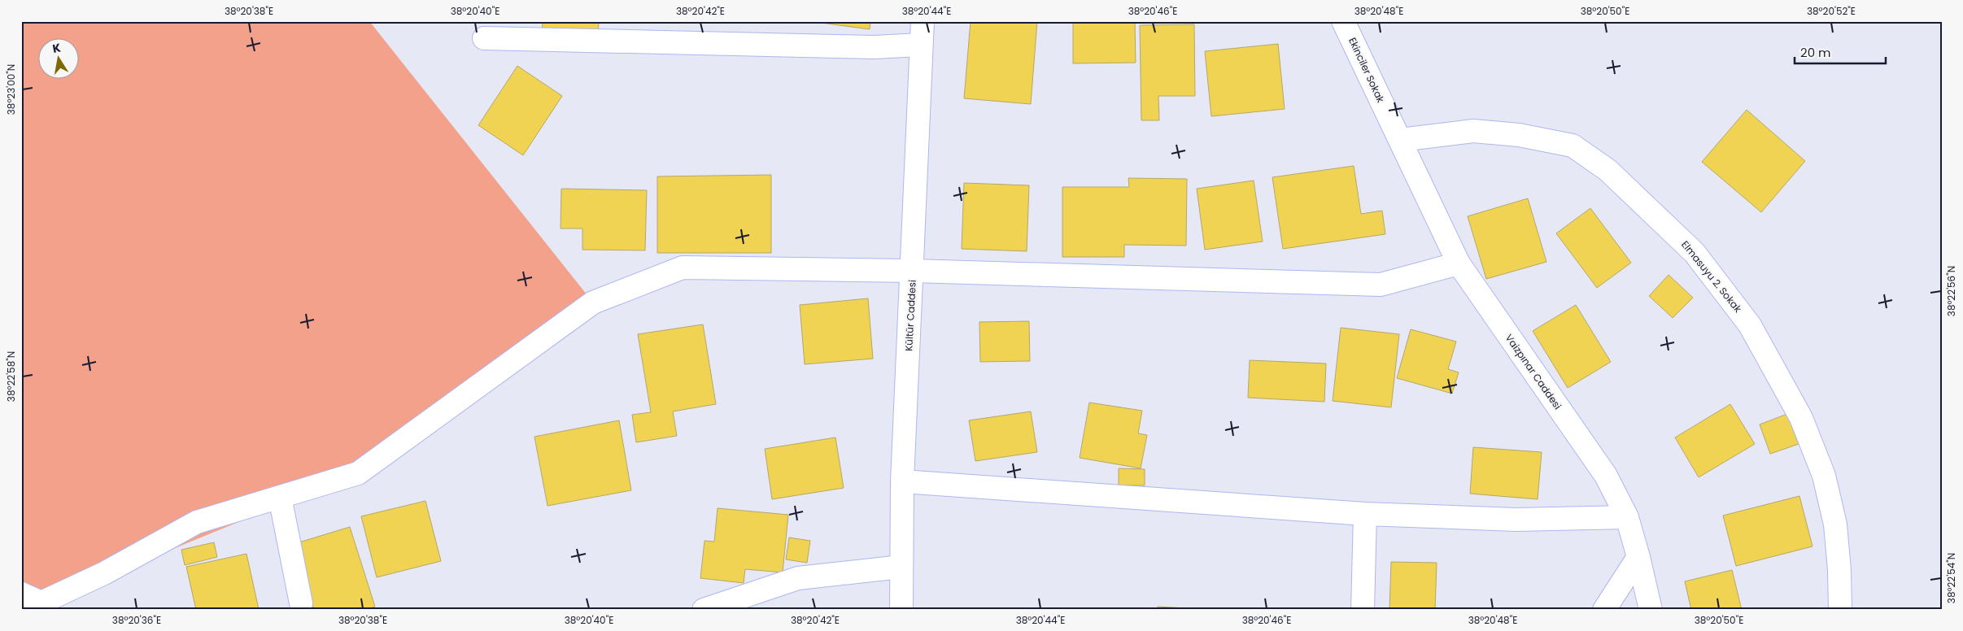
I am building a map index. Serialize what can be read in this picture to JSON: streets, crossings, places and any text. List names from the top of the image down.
{
  "streets": {
    "street": [
      "Ekinciler Sokak",
      "Elmasuyu 2. Sokak",
      "Kültür Caddesi",
      "Vaizpınar Caddesi"
    ]
  },
  "crossings": [
    ["Ekinciler Sokak", "Elmasuyu 2. Sokak"],
    ["Ekinciler Sokak", "Vaizpınar Caddesi"],
    ["Elmasuyu 2. Sokak", "Vaizpınar Caddesi"]
  ],
  "scale_bar": "20 m",
  "north": "top",
  "coordinates": [
    "38°20'38\"E",
    "38°20'40\"E",
    "38°20'42\"E",
    "38°20'44\"E",
    "38°20'46\"E",
    "38°20'48\"E",
    "38°20'50\"E",
    "38°20'52\"E",
    "38°23'00\"N",
    "38°22'56\"N",
    "38°22'58\"N",
    "38°22'54\"N",
    "38°20'36\"E"
  ]
}
